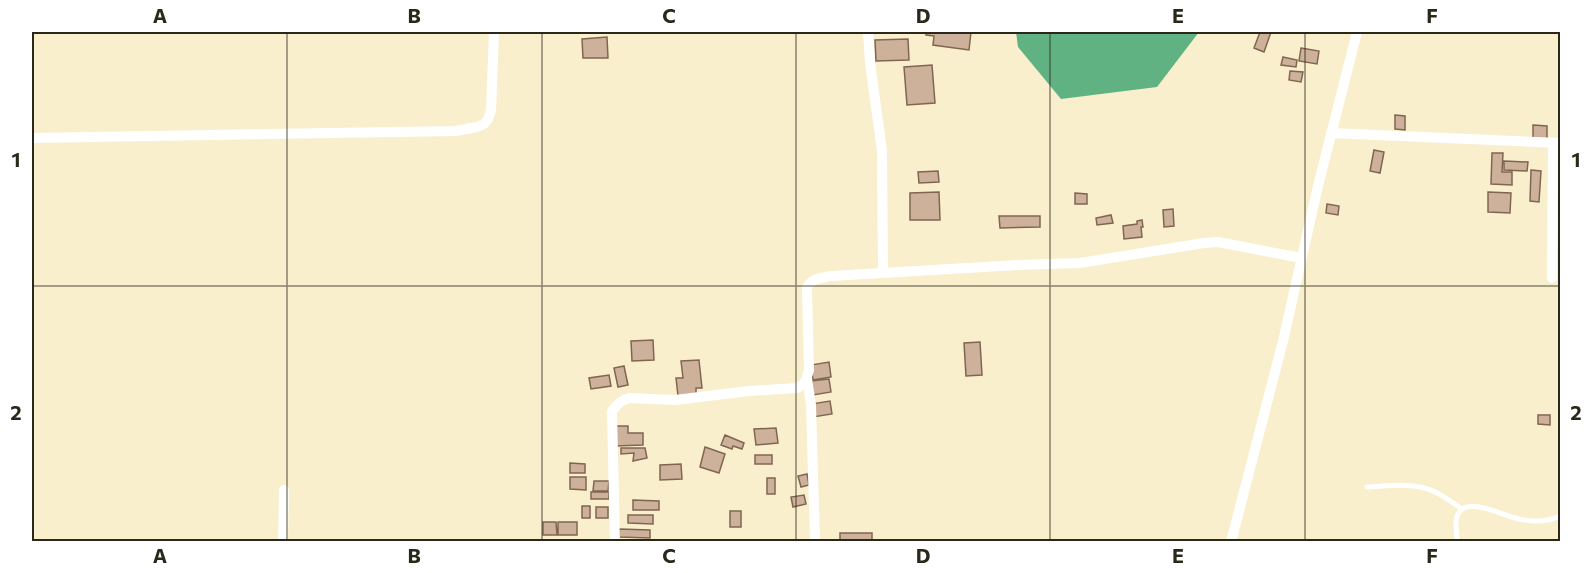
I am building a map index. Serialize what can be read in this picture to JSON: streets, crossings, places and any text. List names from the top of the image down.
{
  "grid": {
    "columns": [
      "A",
      "B",
      "C",
      "D",
      "E",
      "F"
    ],
    "rows": ["1", "2"]
  }
}
